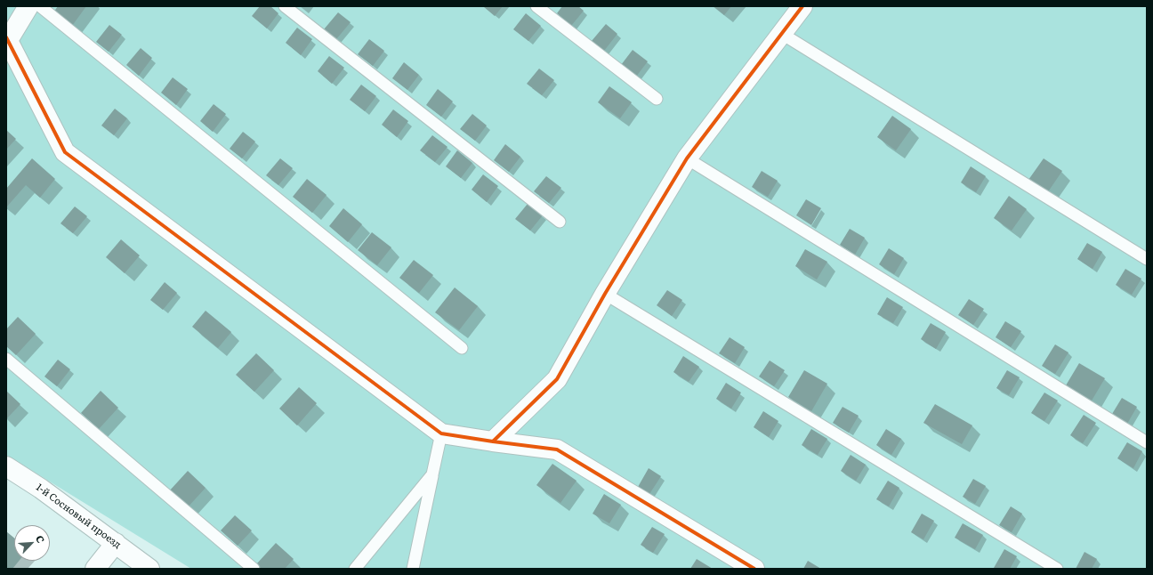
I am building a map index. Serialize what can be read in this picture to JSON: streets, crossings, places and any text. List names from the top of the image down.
{
  "streets": {
    "street": ["1-й Сосновый проезд"]
  },
  "north": "top right"
}
